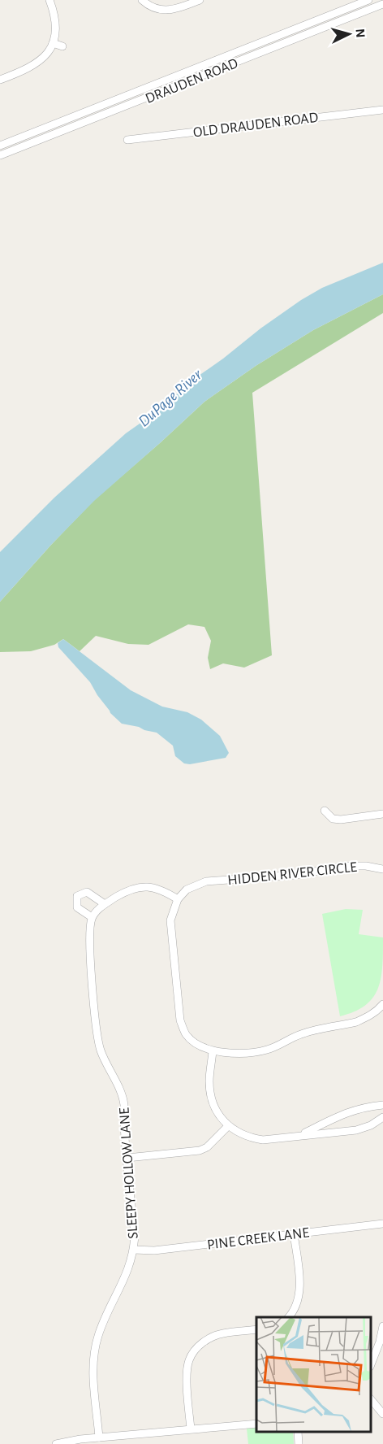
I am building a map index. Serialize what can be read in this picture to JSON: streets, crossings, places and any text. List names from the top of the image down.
{
  "streets": {
    "street": [
      "DRAUDEN ROAD",
      "OLD DRAUDEN ROAD",
      "HIDDEN RIVER CIRCLE",
      "SLEEPY HOLLOW LANE",
      "PINE CREEK LANE"
    ]
  },
  "crossings": [
    ["SLEEPY HOLLOW LANE", "PINE CREEK LANE"]
  ],
  "water": ["DuPage River"],
  "north": "right"
}
